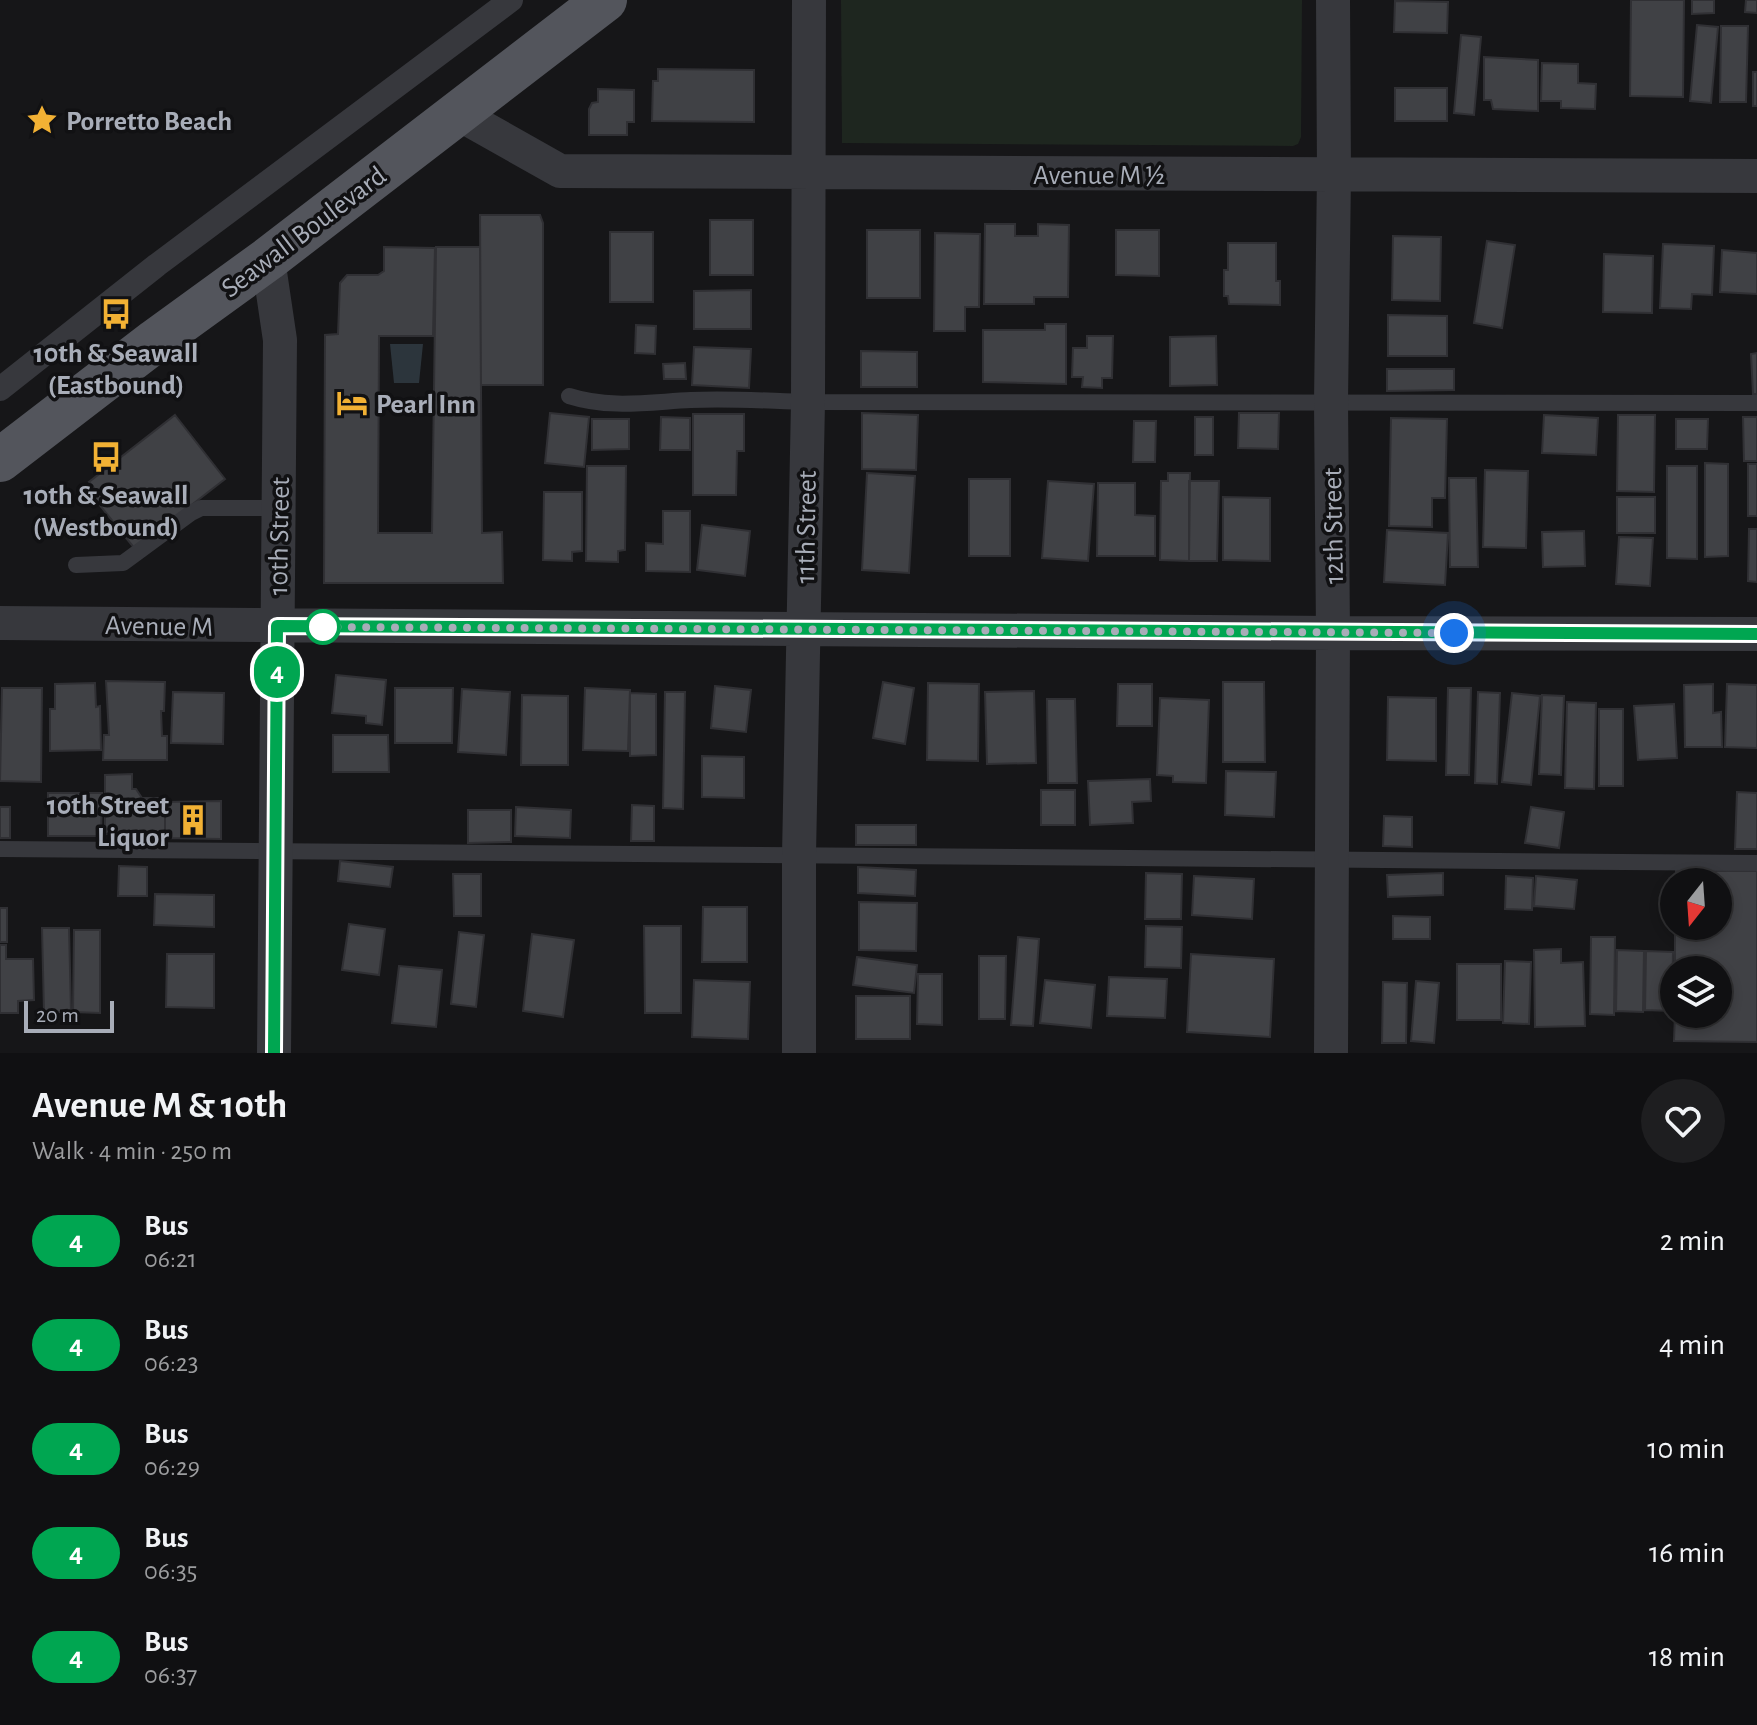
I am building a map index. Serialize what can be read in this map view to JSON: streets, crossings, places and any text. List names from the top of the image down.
{
  "streets": {
    "main road": ["Seawall Boulevard"],
    "street": [
      "Avenue M ½",
      "12th Street",
      "11th Street",
      "10th Street",
      "Avenue M"
    ]
  },
  "crossings": [
    ["Avenue M ½", "Seawall Boulevard"],
    ["Avenue M ½", "12th Street"],
    ["Avenue M ½", "11th Street"],
    ["Seawall Boulevard", "10th Street"],
    ["12th Street", "Avenue M"],
    ["11th Street", "Avenue M"],
    ["10th Street", "Avenue M"]
  ],
  "places": {
    "place": ["Porretto Beach"],
    "bus stop": ["10th & Seawall (Eastbound)", "10th & Seawall (Westbound)"],
    "hotel": ["Pearl Inn"],
    "building": ["10th Street Liquor"]
  },
  "lines": ["bus line 4"],
  "scale_bar": "20 m",
  "north": "bottom",
  "page": {
    "on_map": "4",
    "scale": "20 m",
    "heading": ["Avenue M & 10th", "Walk · 4 min · 250 m"],
    "list": [
      {
        "mark": "4",
        "name": "Bus",
        "note": "06:21",
        "value": "2 min"
      },
      {
        "mark": "4",
        "name": "Bus",
        "note": "06:23",
        "value": "4 min"
      },
      {
        "mark": "4",
        "name": "Bus",
        "note": "06:29",
        "value": "10 min"
      },
      {
        "mark": "4",
        "name": "Bus",
        "note": "06:35",
        "value": "16 min"
      },
      {
        "mark": "4",
        "name": "Bus",
        "note": "06:37",
        "value": "18 min"
      }
    ]
  }
}
